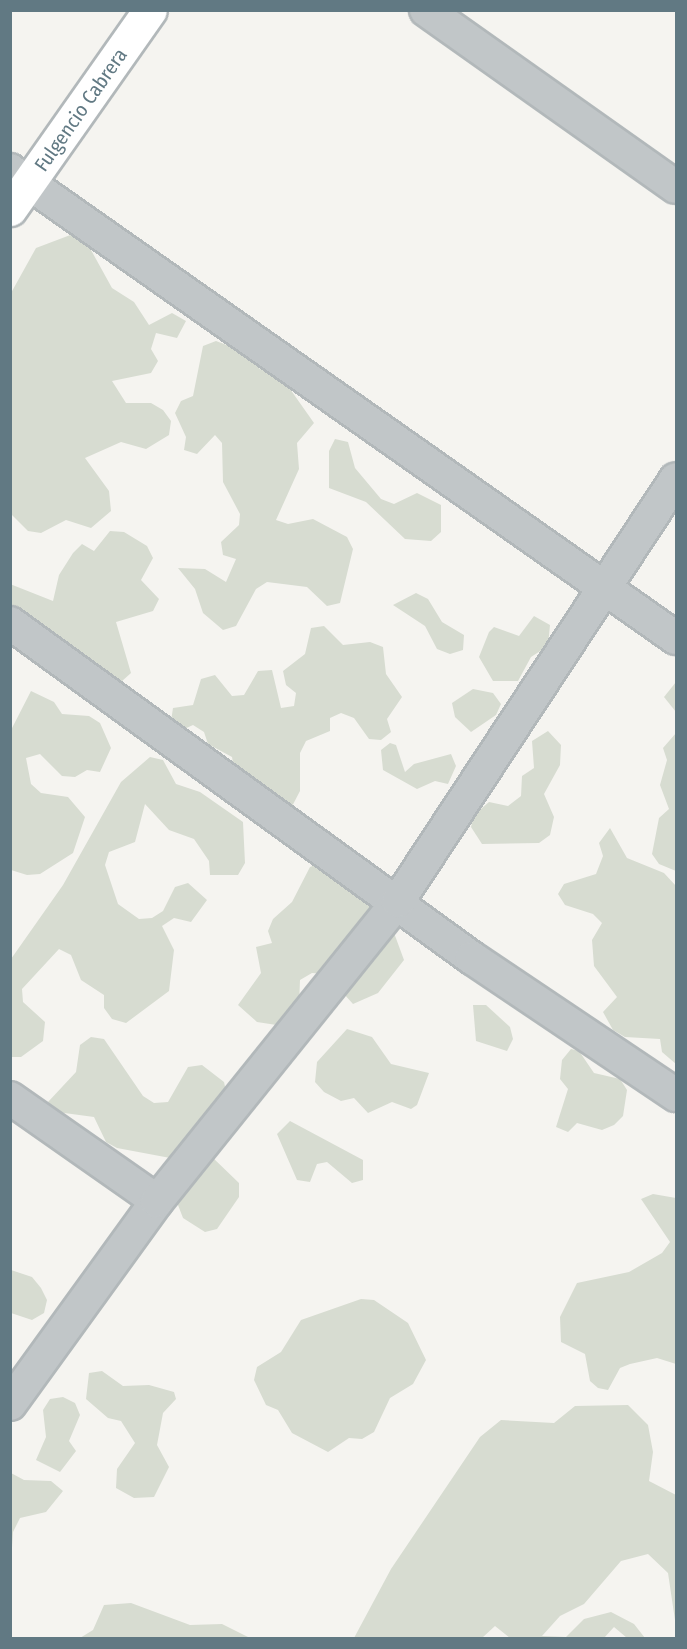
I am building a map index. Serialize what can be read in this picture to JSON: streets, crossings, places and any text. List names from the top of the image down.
{
  "streets": {
    "main road": ["Fulgencio Cabrera"]
  }
}
